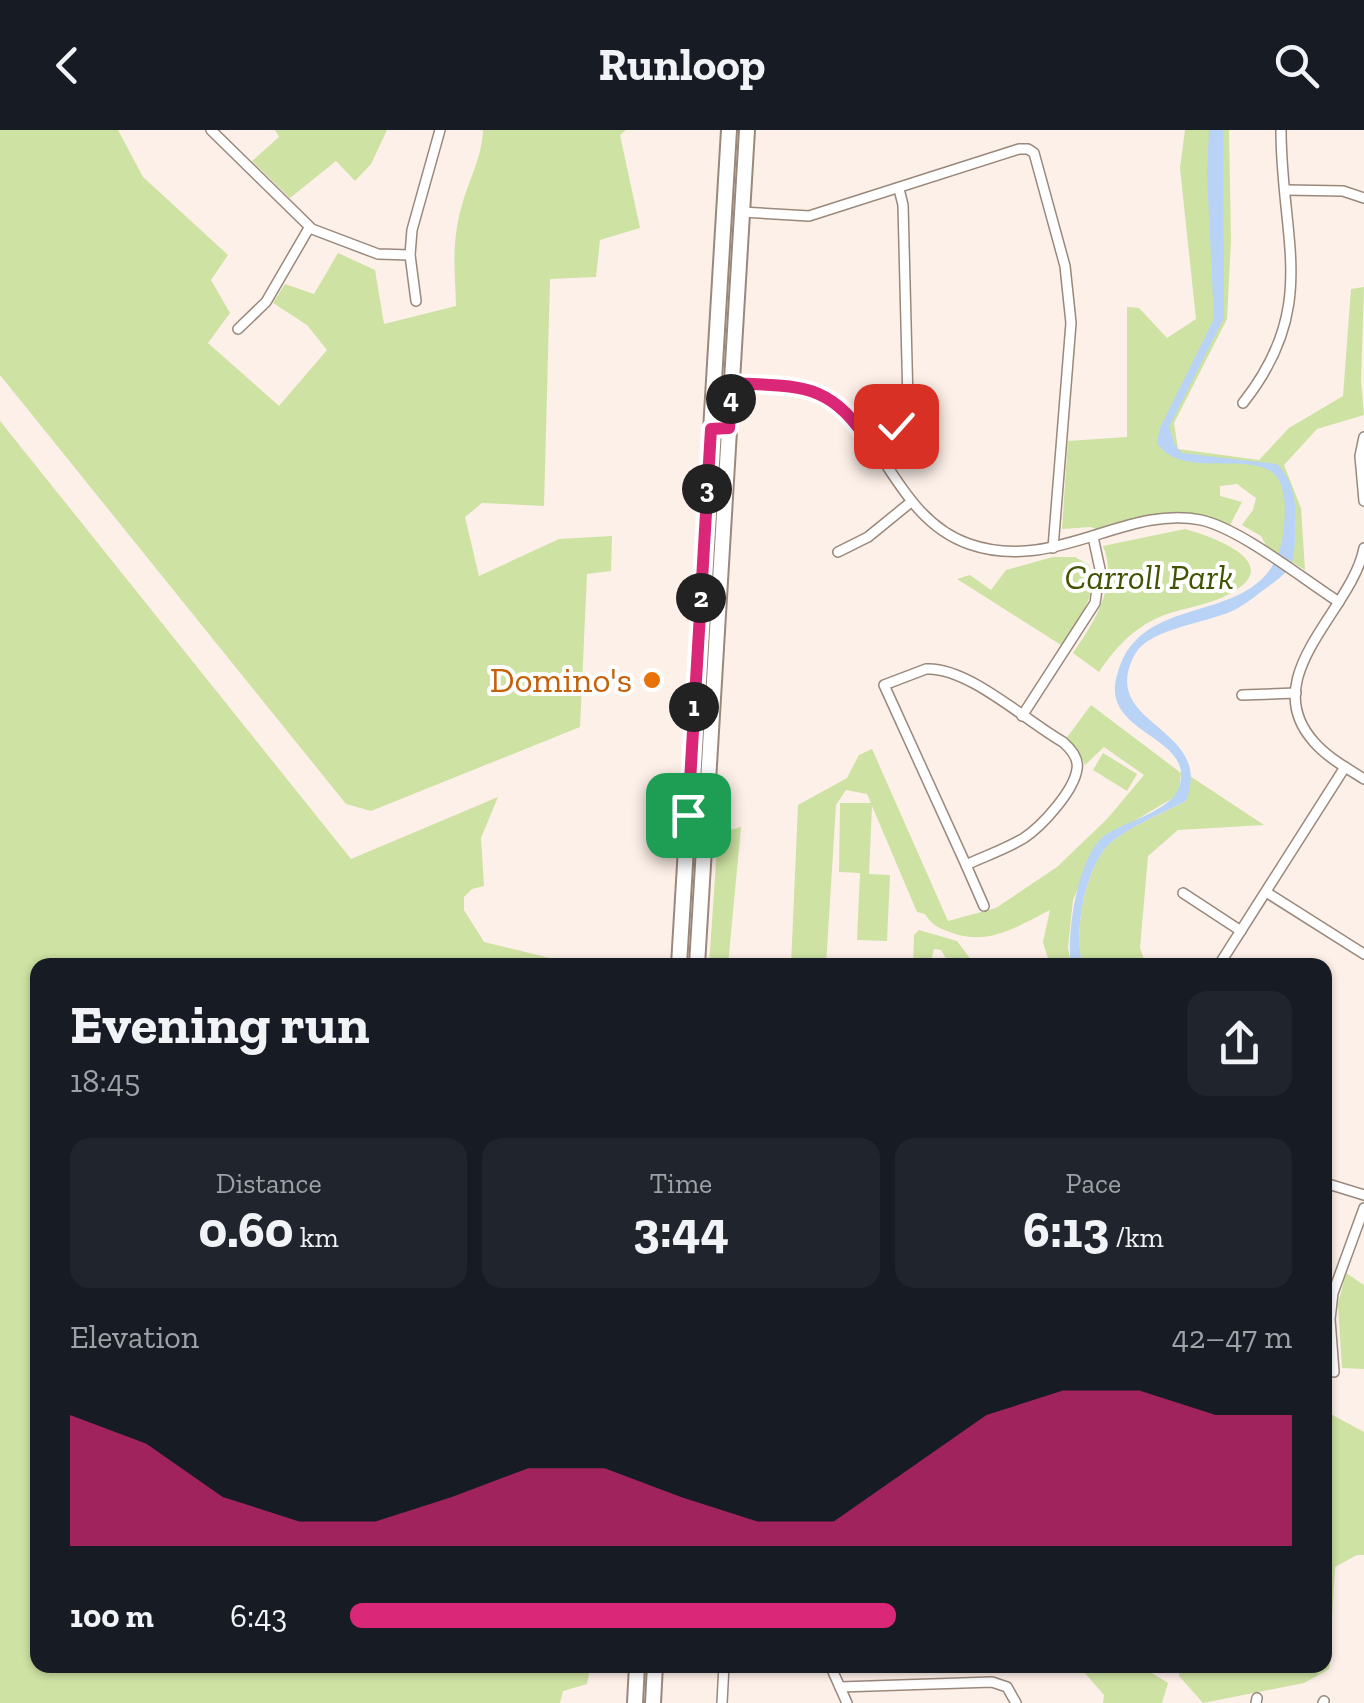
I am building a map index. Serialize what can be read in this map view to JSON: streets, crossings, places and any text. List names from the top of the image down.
{
  "parks": ["Carroll Park"],
  "places": ["Domino's"],
  "page": {
    "header": "Runloop",
    "pins": [
      "4",
      "3",
      "2",
      "1"
    ],
    "heading": ["Evening run", "18:45"],
    "stats": [
      ["Distance", "0.60 km"],
      ["Time", "3:44"],
      ["Pace", "6:13 /km"]
    ],
    "chart": ["Elevation", "42–47 m"],
    "list": [
      {
        "name": "100 m",
        "note": "6:43"
      }
    ]
  }
}
